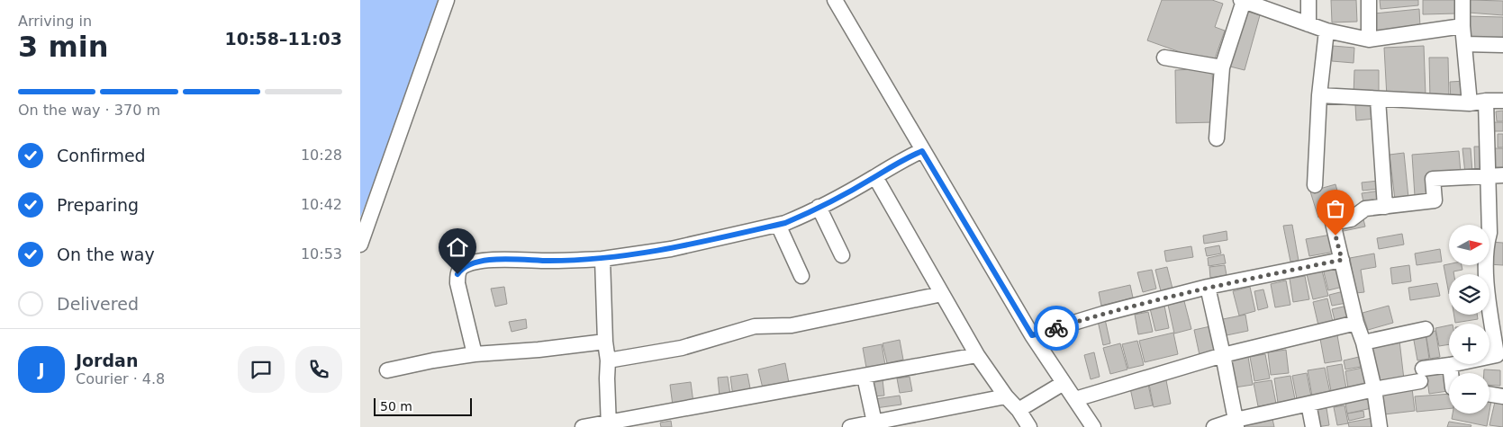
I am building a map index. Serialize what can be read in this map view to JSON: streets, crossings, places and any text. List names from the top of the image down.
{
  "scale_bar": "50 m",
  "north": "right",
  "page": {
    "heading": ["3 min", "Arriving in", "10:58–11:03"],
    "panel": ["Jordan", "Courier · 4.8"],
    "bar": "On the way · 370 m",
    "list": [
      ["Confirmed", "10:28"],
      ["Preparing", "10:42"],
      ["On the way", "10:53"],
      "Delivered"
    ],
    "map_buttons": ["+", "−"],
    "round": "J",
    "scale": "50 m"
  }
}
